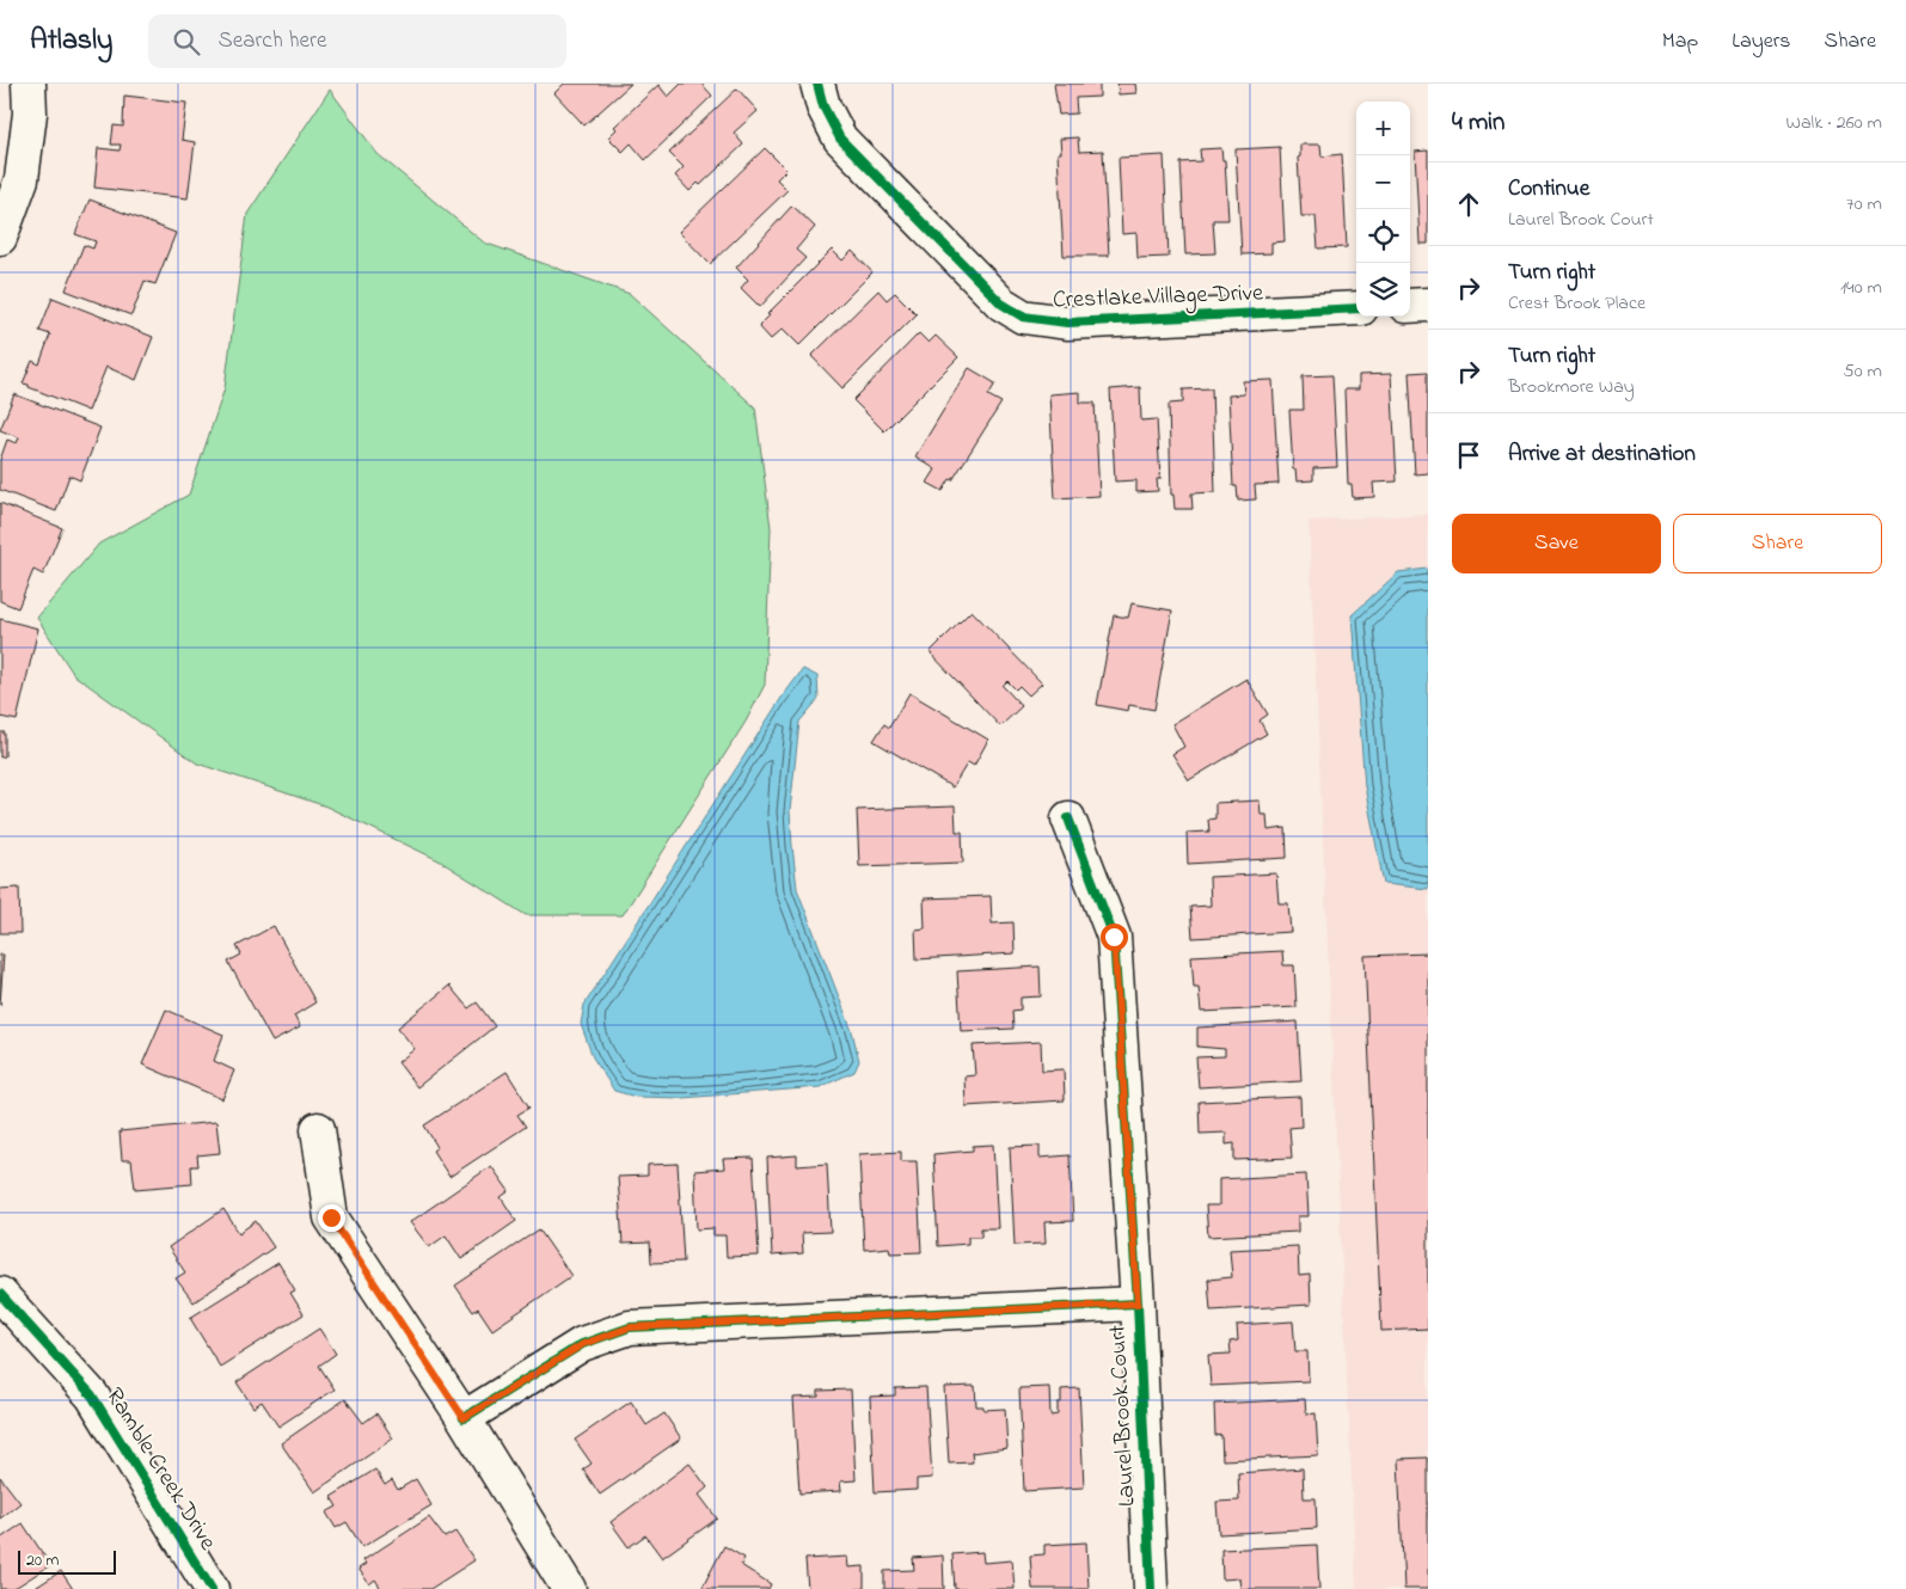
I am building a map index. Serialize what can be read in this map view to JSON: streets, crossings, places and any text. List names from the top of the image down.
{
  "streets": {
    "street": ["Crestlake Village Drive", "Laurel Brook Court", "Ramble Creek Drive"]
  },
  "scale_bar": "20 m",
  "page": {
    "header": "Atlasly",
    "search": "Search here",
    "nav": ["Map", "Layers", "Share"],
    "heading": ["4 min", "Walk · 260 m"],
    "map_buttons": ["+", "−"],
    "list": [
      ["Continue", "Laurel Brook Court", "70 m"],
      ["Turn right", "Crest Brook Place", "140 m"],
      ["Turn right", "Brookmore Way", "50 m"],
      "Arrive at destination"
    ],
    "buttons": ["Save", "Share"],
    "scale": "20 m"
  }
}
